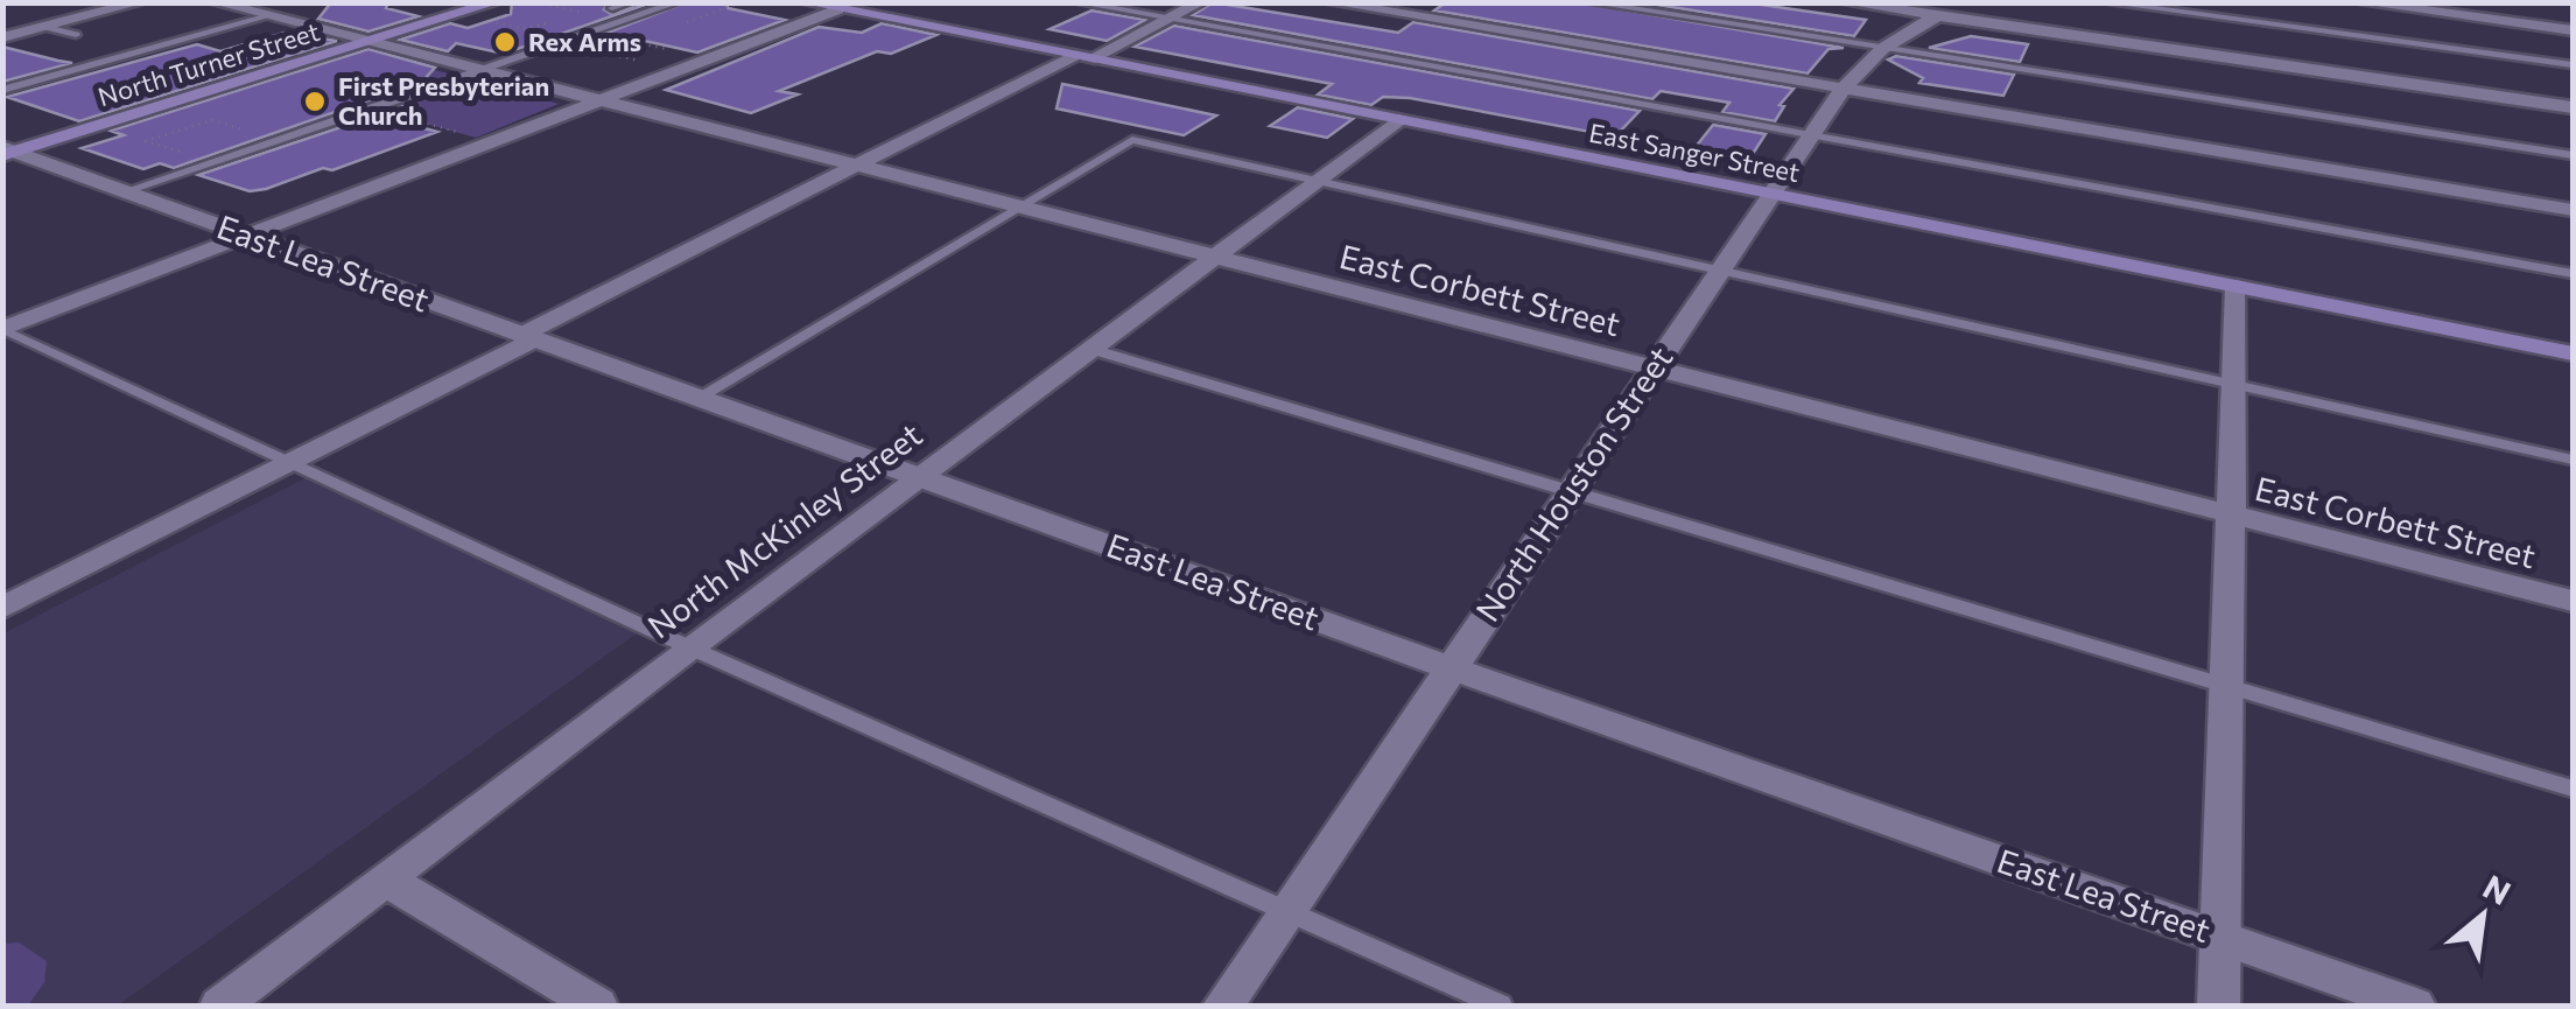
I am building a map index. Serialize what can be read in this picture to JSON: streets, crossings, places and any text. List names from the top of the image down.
{
  "streets": {
    "main road": ["North Turner Street", "East Sanger Street"],
    "street": [
      "East Lea Street",
      "East Corbett Street",
      "North Houston Street",
      "North McKinley Street"
    ]
  },
  "crossings": [
    ["North Turner Street", "East Lea Street"],
    ["North Turner Street", "East Corbett Street"],
    ["East Sanger Street", "North Houston Street"],
    ["East Sanger Street", "North McKinley Street"],
    ["East Lea Street", "North Houston Street"],
    ["East Lea Street", "North McKinley Street"],
    ["East Corbett Street", "North Houston Street"],
    ["East Corbett Street", "North McKinley Street"]
  ],
  "places": ["Rex Arms", "First Presbyterian Church"],
  "north": "top right"
}
